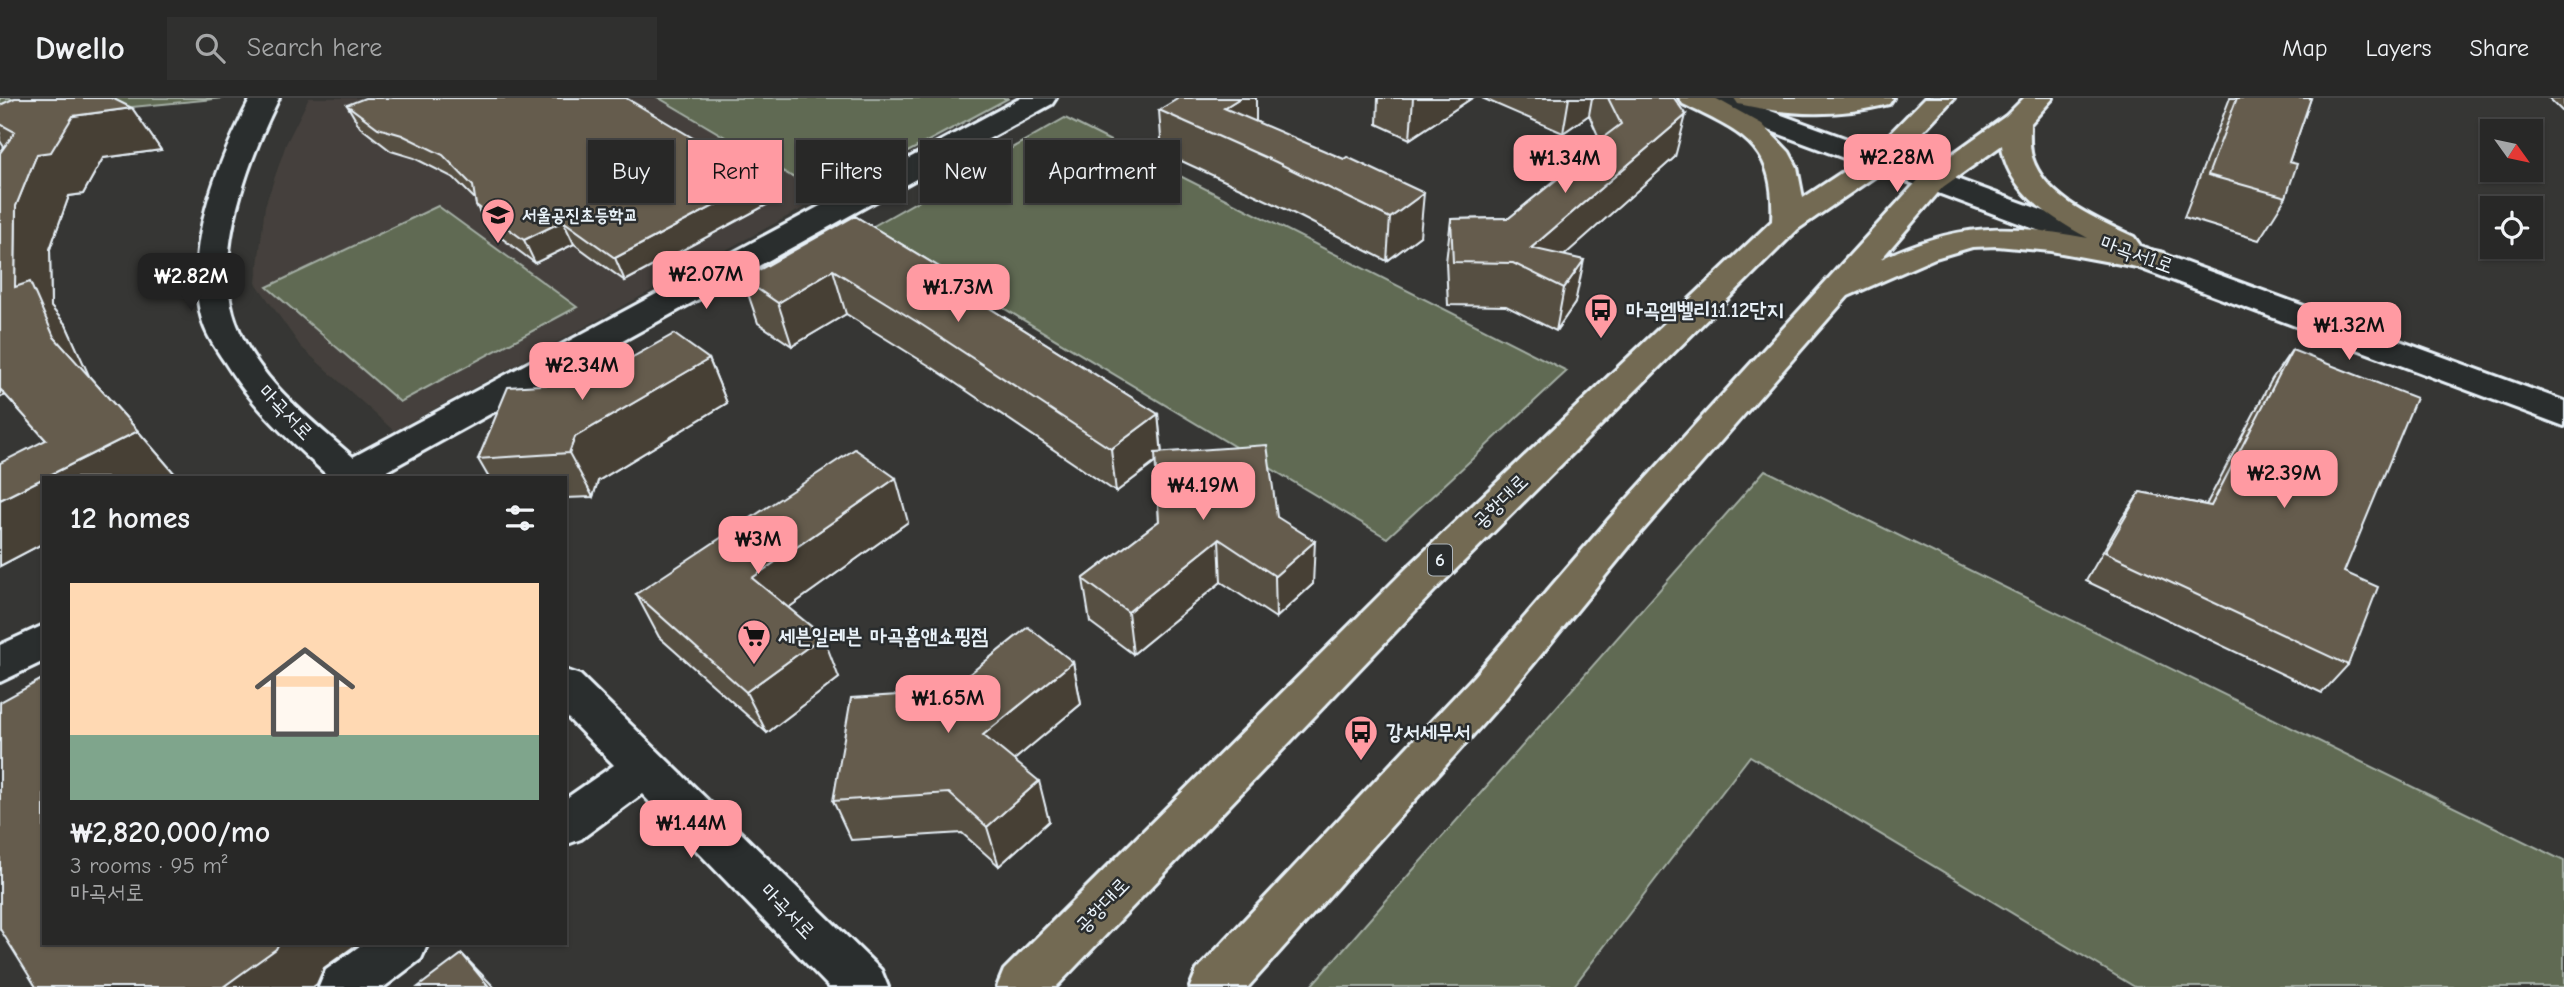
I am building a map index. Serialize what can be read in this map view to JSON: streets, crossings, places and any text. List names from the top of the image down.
{
  "streets": {
    "main road": ["공항대로", "6"],
    "street": ["마곡서1로", "마곡서로"]
  },
  "crossings": [
    ["마곡서1로", "공항대로"]
  ],
  "places": {
    "school or university": ["서울공진초등학교"],
    "bus stop": ["마곡엠벨리11.12단지", "강서세무서"],
    "supermarket": ["세븐일레븐 마곡홈앤쇼핑점"]
  },
  "north": "bottom right",
  "page": {
    "header": "Dwello",
    "search": "Search here",
    "nav": ["Map", "Layers", "Share"],
    "price": [
      "₩2.28M",
      "₩1.34M",
      "₩2.07M",
      "₩2.82M",
      "₩1.73M",
      "₩1.32M",
      "₩2.34M",
      "₩2.39M",
      "₩4.19M",
      "₩3M",
      "₩1.65M",
      "₩1.44M"
    ],
    "chip": [
      "Buy",
      "Rent",
      "Filters",
      "New",
      "Apartment"
    ],
    "heading": "12 homes",
    "list": [
      {
        "name": "₩2,820,000/mo",
        "note": "3 rooms · 95 m² · 마곡서로"
      }
    ]
  }
}
